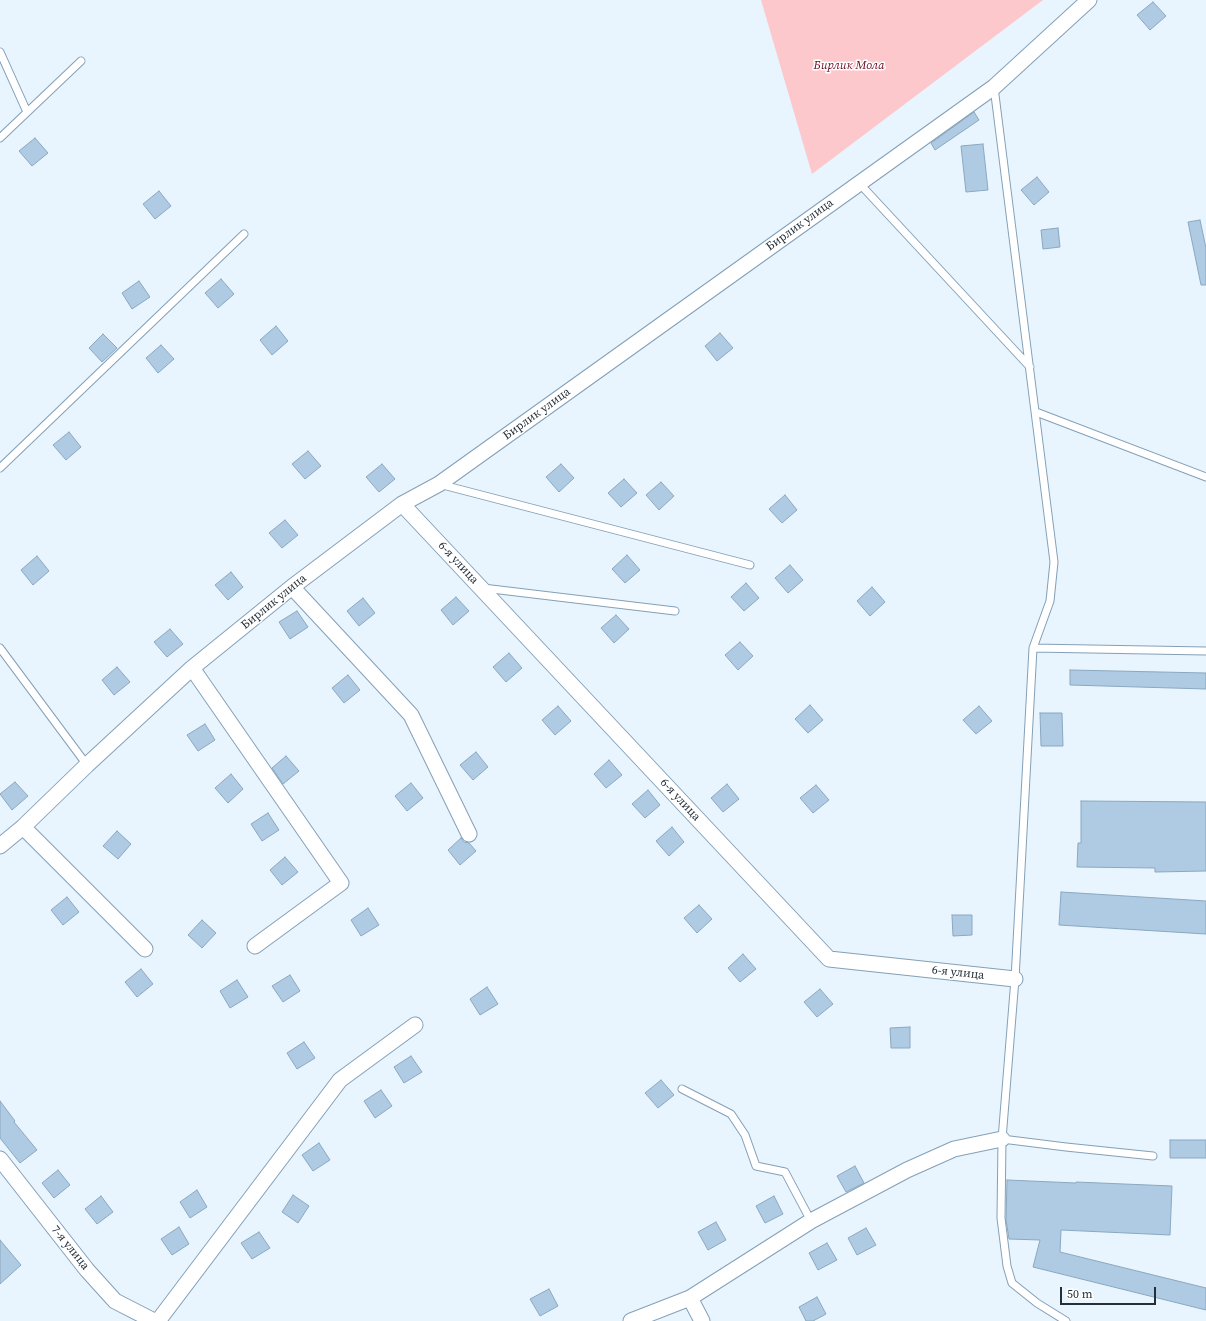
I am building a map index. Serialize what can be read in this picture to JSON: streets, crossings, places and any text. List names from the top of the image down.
{
  "streets": {
    "street": ["Бирлик улица", "6-я улица", "7-я улица"]
  },
  "crossings": [
    ["Бирлик улица", "6-я улица"]
  ],
  "parks": ["Бирлик Мола"],
  "scale_bar": "50 m"
}
